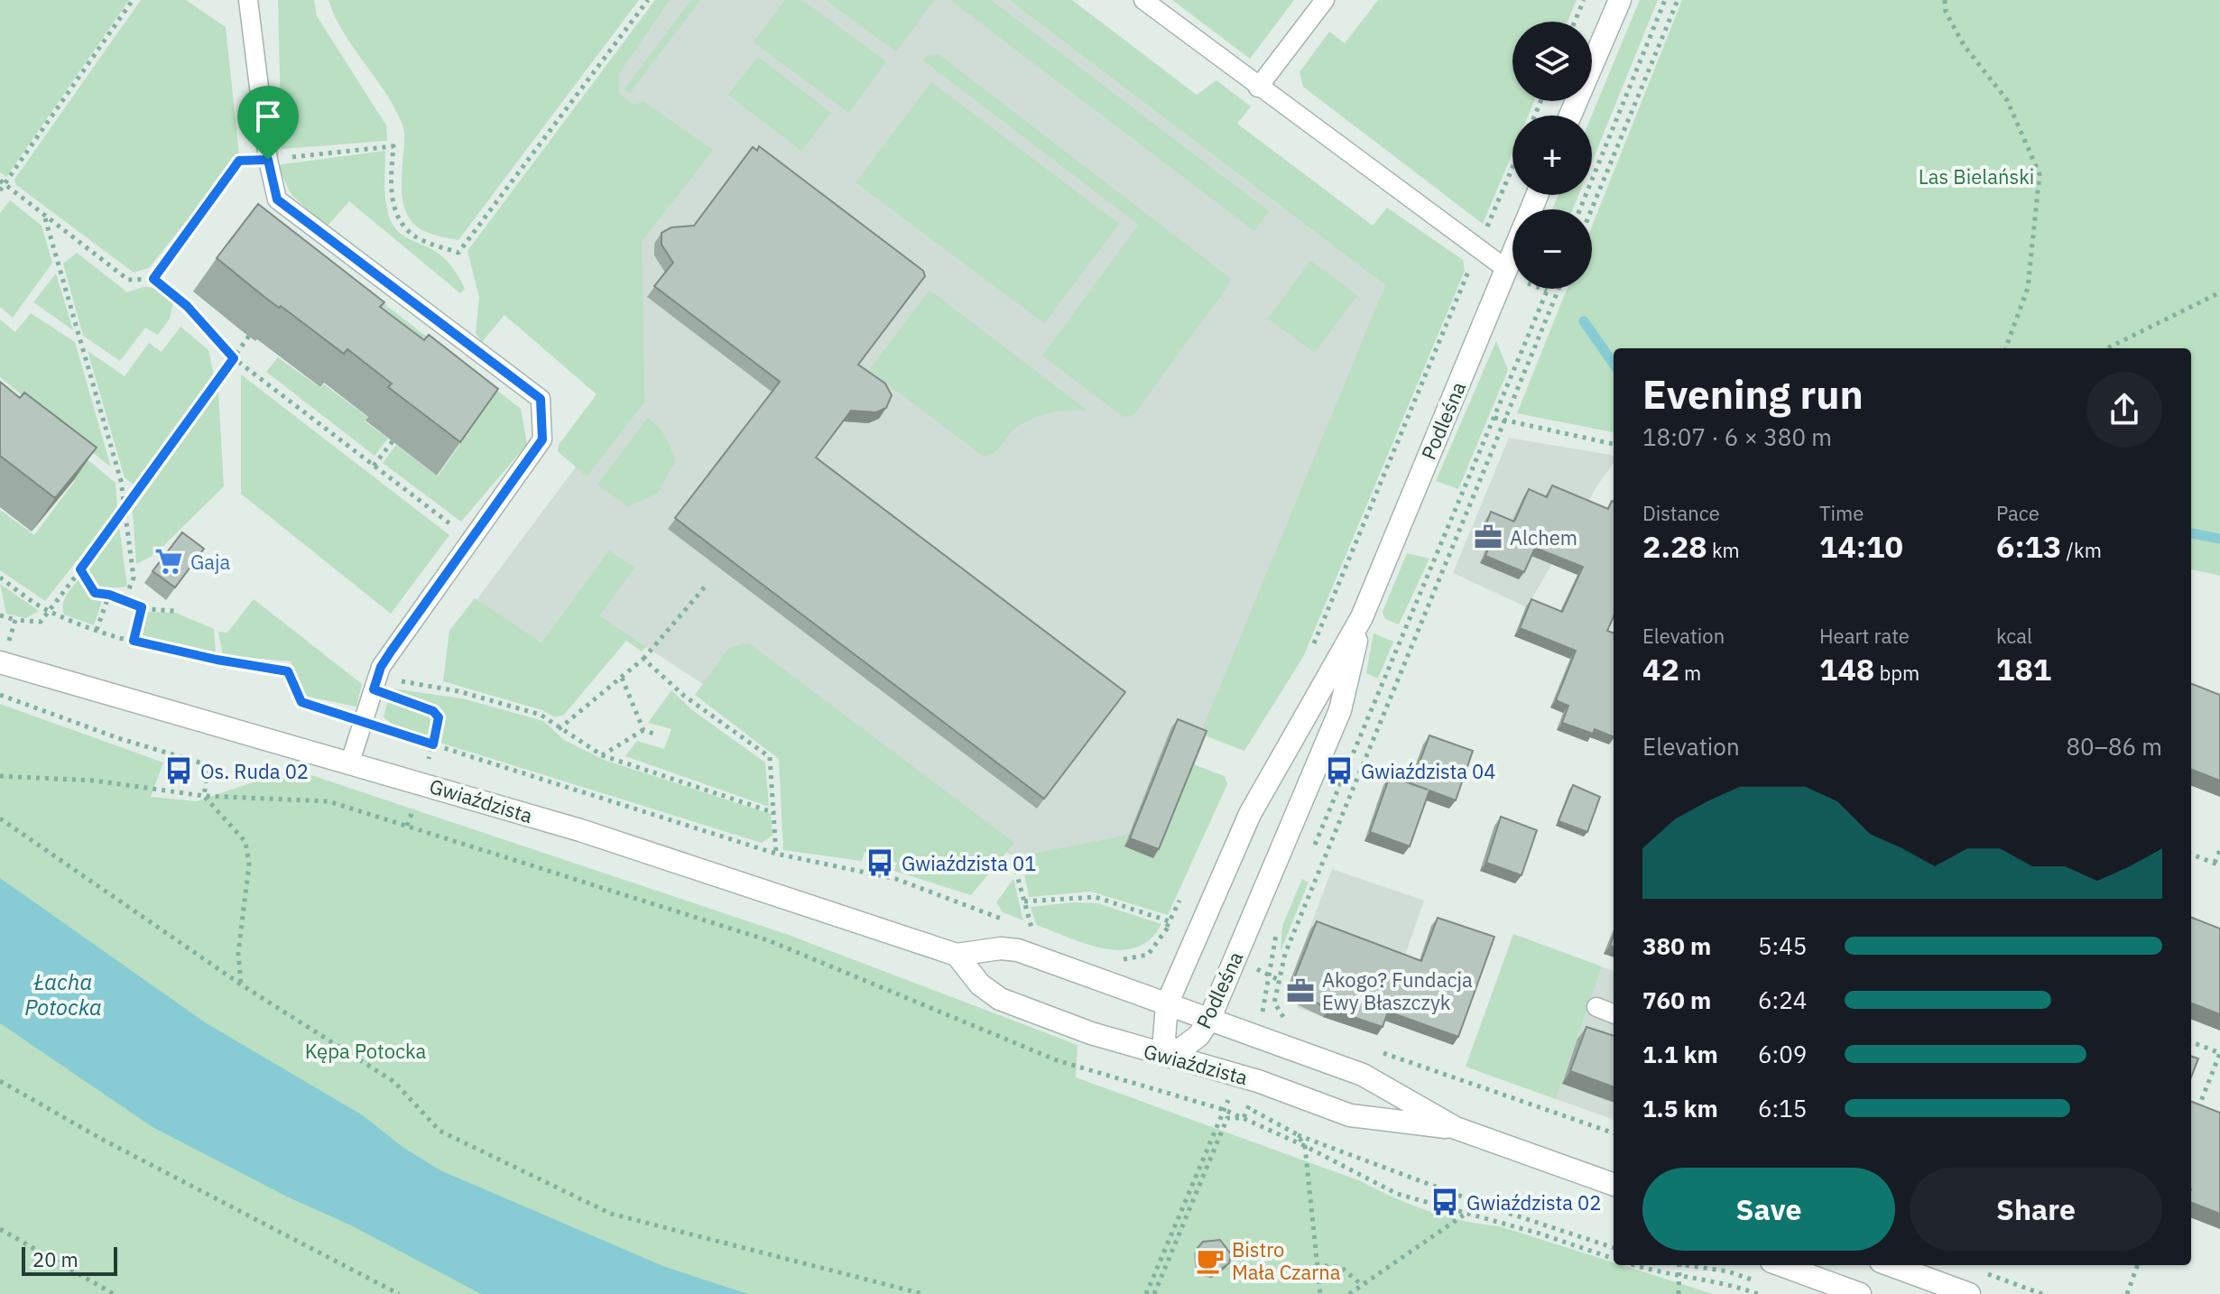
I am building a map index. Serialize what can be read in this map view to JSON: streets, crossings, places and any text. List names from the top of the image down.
{
  "streets": {
    "street": ["Podleśna", "Gwiaździsta"]
  },
  "crossings": [
    ["Podleśna", "Gwiaździsta"]
  ],
  "water": ["Łacha Potocka"],
  "parks": ["Las Bielański", "Kępa Potocka"],
  "places": {
    "office": ["Alchem", "Akogo? Fundacja Ewy Błaszczyk"],
    "supermarket": ["Gaja"],
    "bus stop": [
      "Os. Ruda 02",
      "Gwiaździsta 04",
      "Gwiaździsta 01",
      "Gwiaździsta 02"
    ],
    "cafe": ["Bistro Mała Czarna"]
  },
  "scale_bar": "20 m",
  "page": {
    "map_buttons": ["+", "−"],
    "heading": ["Evening run", "18:07 · 6 × 380 m"],
    "stats": [
      ["Distance", "2.28 km"],
      ["Time", "14:10"],
      ["Pace", "6:13 /km"],
      ["Elevation", "42 m"],
      ["Heart rate", "148 bpm"],
      ["kcal", "181"]
    ],
    "chart": ["Elevation", "80–86 m"],
    "list": [
      {
        "name": "380 m",
        "note": "5:45"
      },
      {
        "name": "760 m",
        "note": "6:24"
      },
      {
        "name": "1.1 km",
        "note": "6:09"
      },
      {
        "name": "1.5 km",
        "note": "6:15"
      }
    ],
    "buttons": ["Save", "Share"],
    "scale": "20 m"
  }
}
